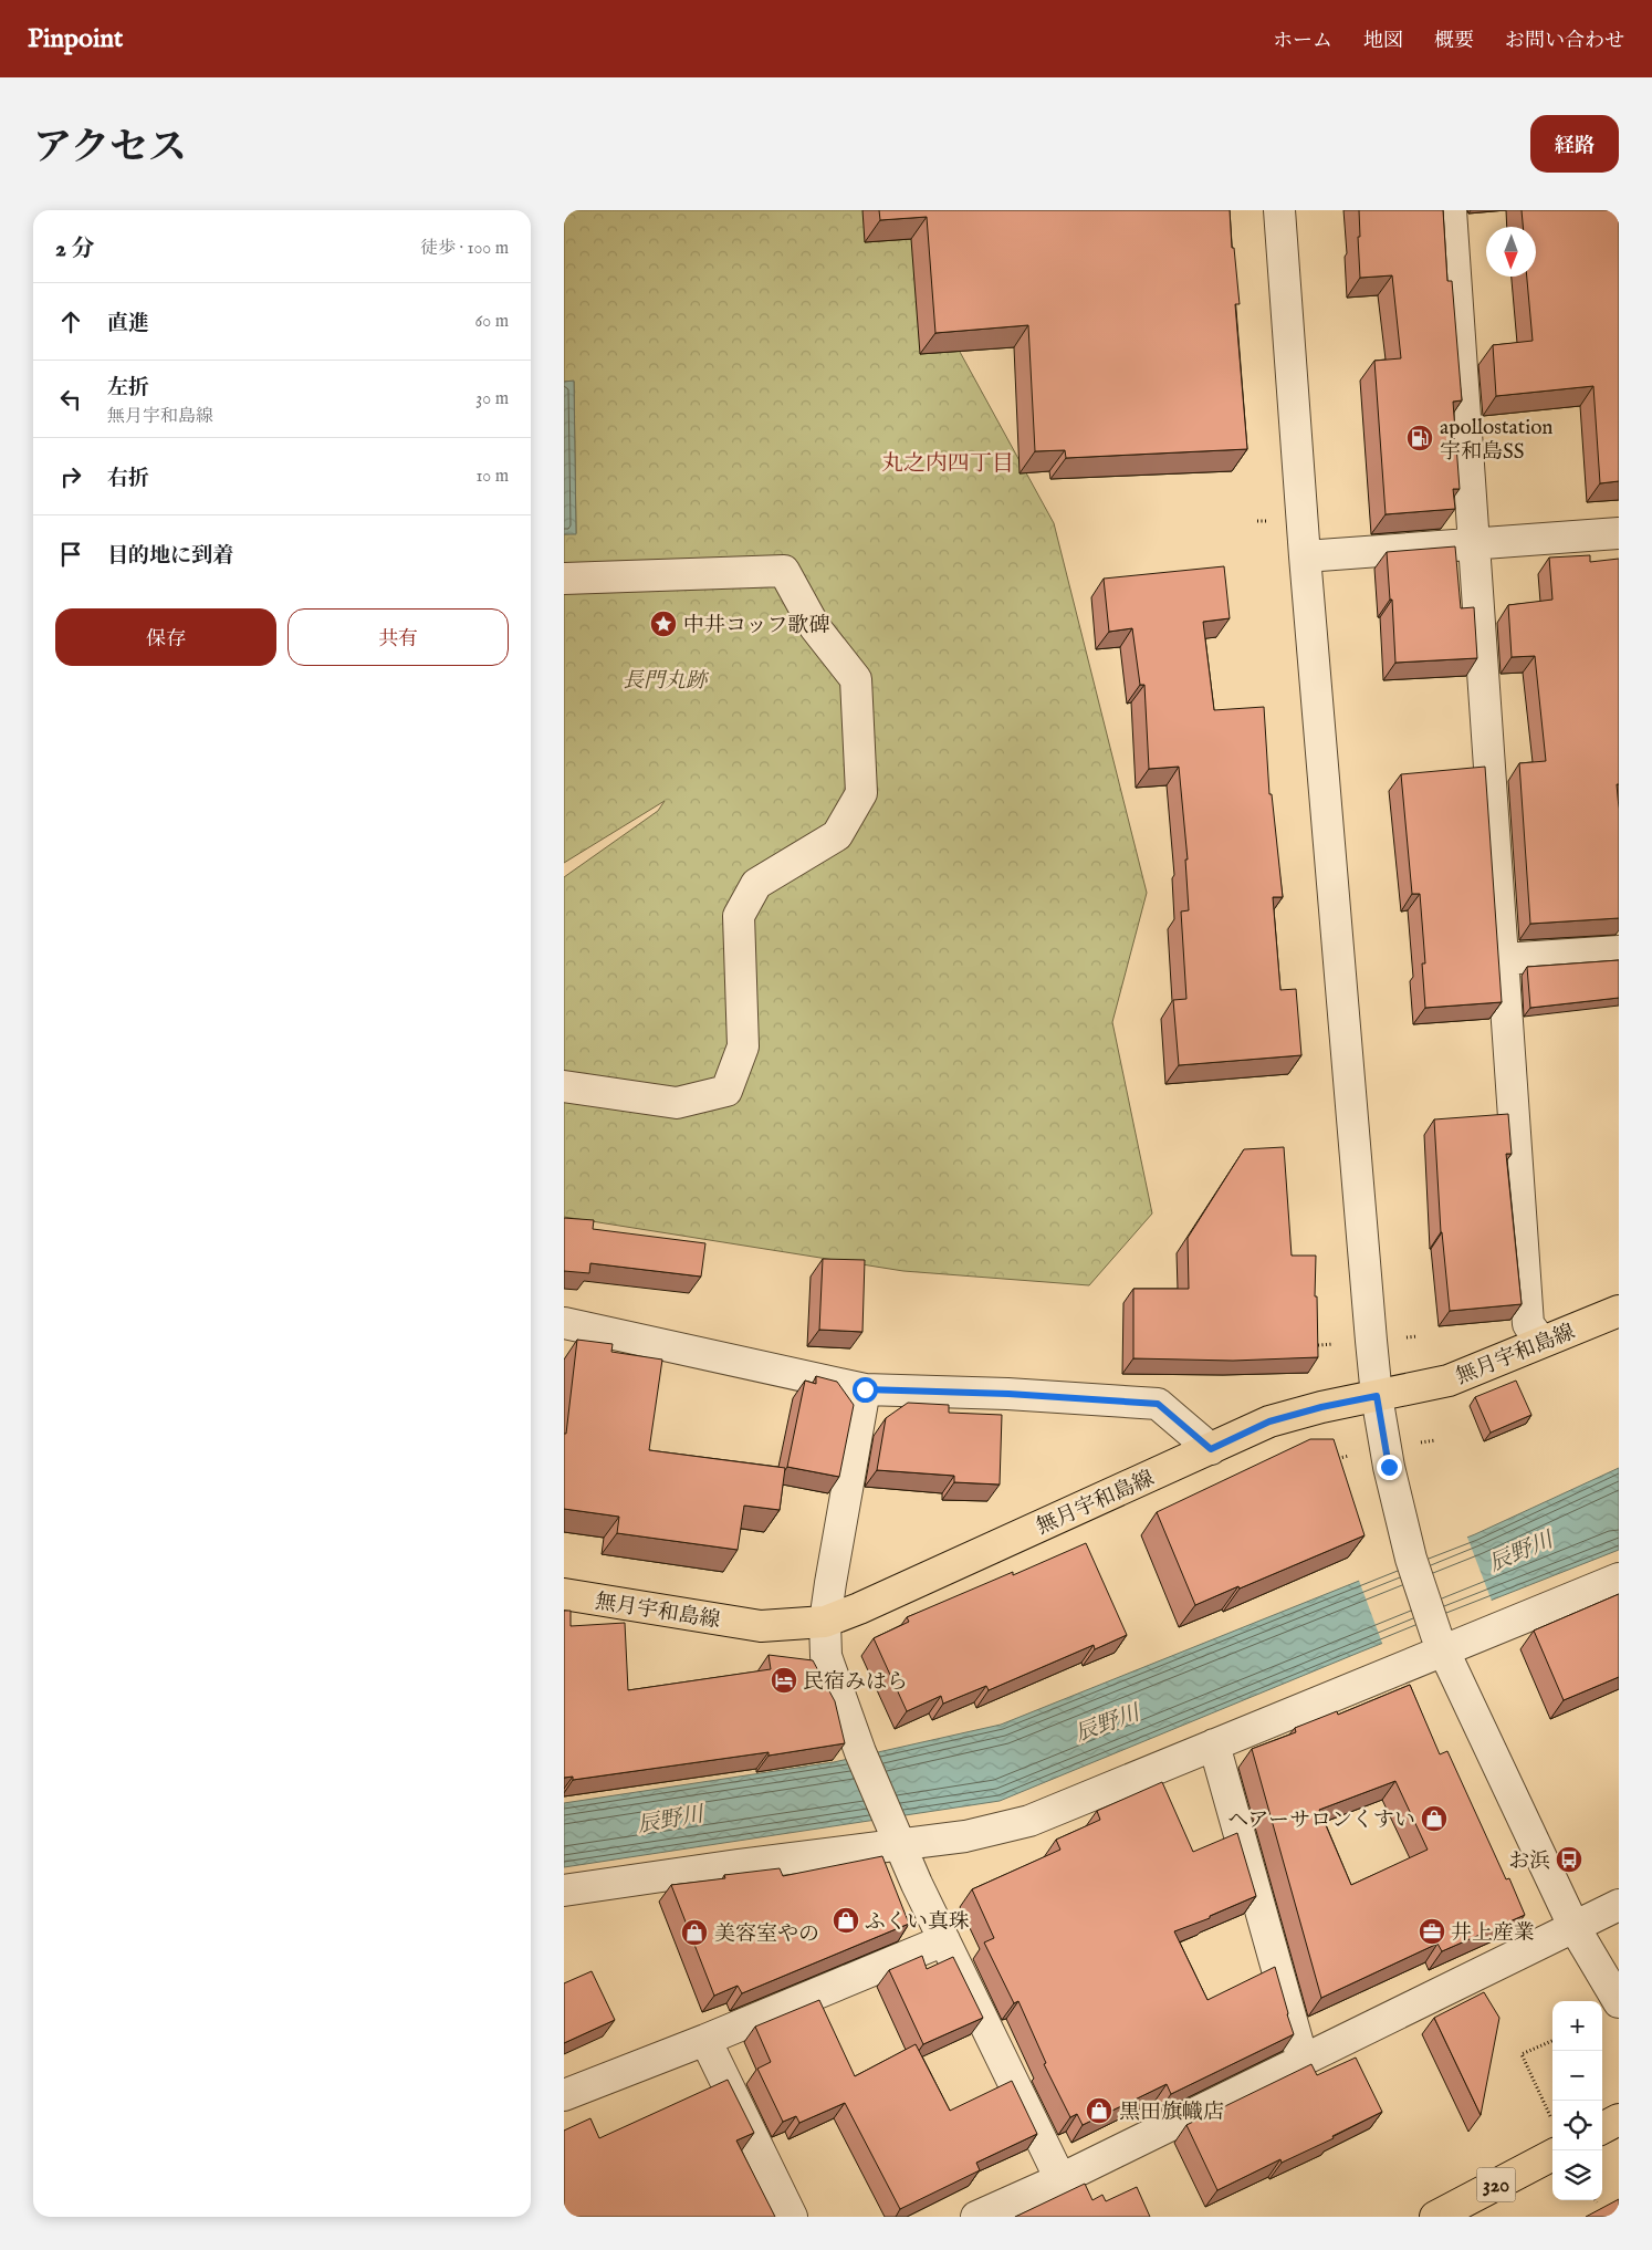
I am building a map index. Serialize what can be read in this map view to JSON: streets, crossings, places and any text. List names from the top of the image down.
{
  "streets": {
    "main road": ["無月宇和島線", "320"]
  },
  "districts": ["丸之内四丁目"],
  "water": ["辰野川"],
  "parks": ["長門丸跡"],
  "places": {
    "fuel station": ["apollostation 宇和島SS"],
    "place": ["中井コッフ歌碑"],
    "hotel": ["民宿みはら"],
    "shop": [
      "ヘアーサロンくすい",
      "ふくい真珠",
      "美容室やの",
      "黒田旗幟店"
    ],
    "bus stop": ["お浜"],
    "office": ["井上産業"]
  },
  "north": "bottom",
  "page": {
    "header": "Pinpoint",
    "nav": [
      "ホーム",
      "地図",
      "概要",
      "お問い合わせ"
    ],
    "title": "アクセス",
    "buttons": [
      "経路",
      ["保存", "共有"]
    ],
    "heading": ["2 分", "徒歩 · 100 m"],
    "list": [
      ["直進", "60 m"],
      ["左折", "無月宇和島線", "30 m"],
      ["右折", "10 m"],
      "目的地に到着"
    ],
    "map_buttons": ["+", "−"]
  }
}
